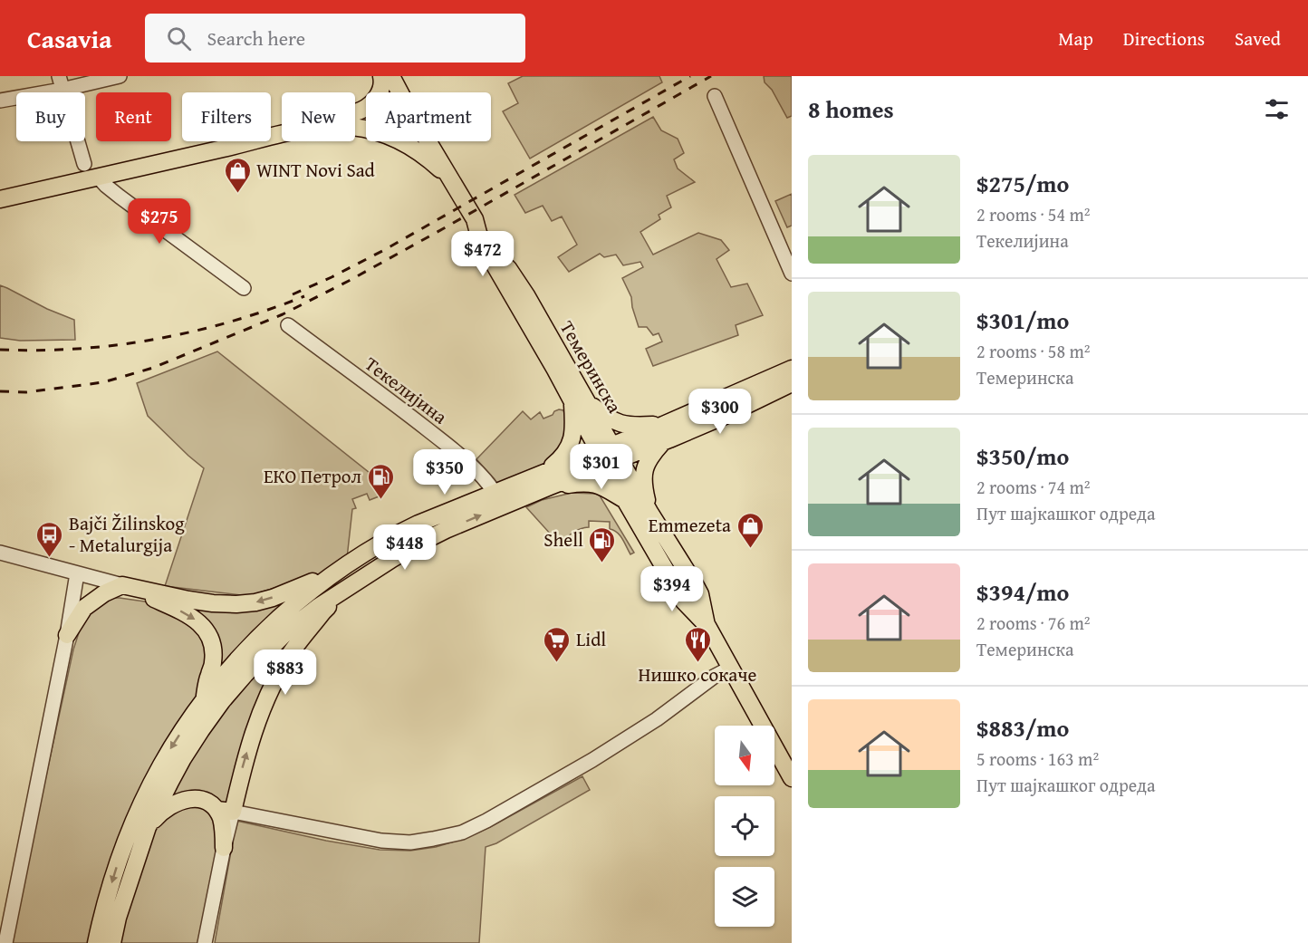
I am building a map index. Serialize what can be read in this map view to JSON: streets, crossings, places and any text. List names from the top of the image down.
{
  "streets": {
    "main road": ["Темеринска"],
    "street": ["Текелијина"]
  },
  "places": {
    "shop": ["WINT Novi Sad", "Emmezeta"],
    "fuel station": ["ЕКО Петрол", "Shell"],
    "bus stop": ["Bajči Žilinskog - Metalurgija"],
    "supermarket": ["Lidl"],
    "restaurant": ["Нишко сокаче"]
  },
  "north": "bottom",
  "page": {
    "header": "Casavia",
    "search": "Search here",
    "nav": ["Map", "Directions", "Saved"],
    "heading": "8 homes",
    "chip": [
      "Buy",
      "Rent",
      "Filters",
      "New",
      "Apartment"
    ],
    "list": [
      {
        "name": "$275/mo",
        "note": "2 rooms · 54 m² · Текелијина"
      },
      {
        "name": "$301/mo",
        "note": "2 rooms · 58 m² · Темеринска"
      },
      {
        "name": "$350/mo",
        "note": "2 rooms · 74 m² · Пут шајкашког одреда"
      },
      {
        "name": "$394/mo",
        "note": "2 rooms · 76 m² · Темеринска"
      },
      {
        "name": "$883/mo",
        "note": "5 rooms · 163 m² · Пут шајкашког одреда"
      }
    ],
    "price": [
      "$275",
      "$472",
      "$300",
      "$301",
      "$350",
      "$448",
      "$394",
      "$883"
    ]
  }
}
